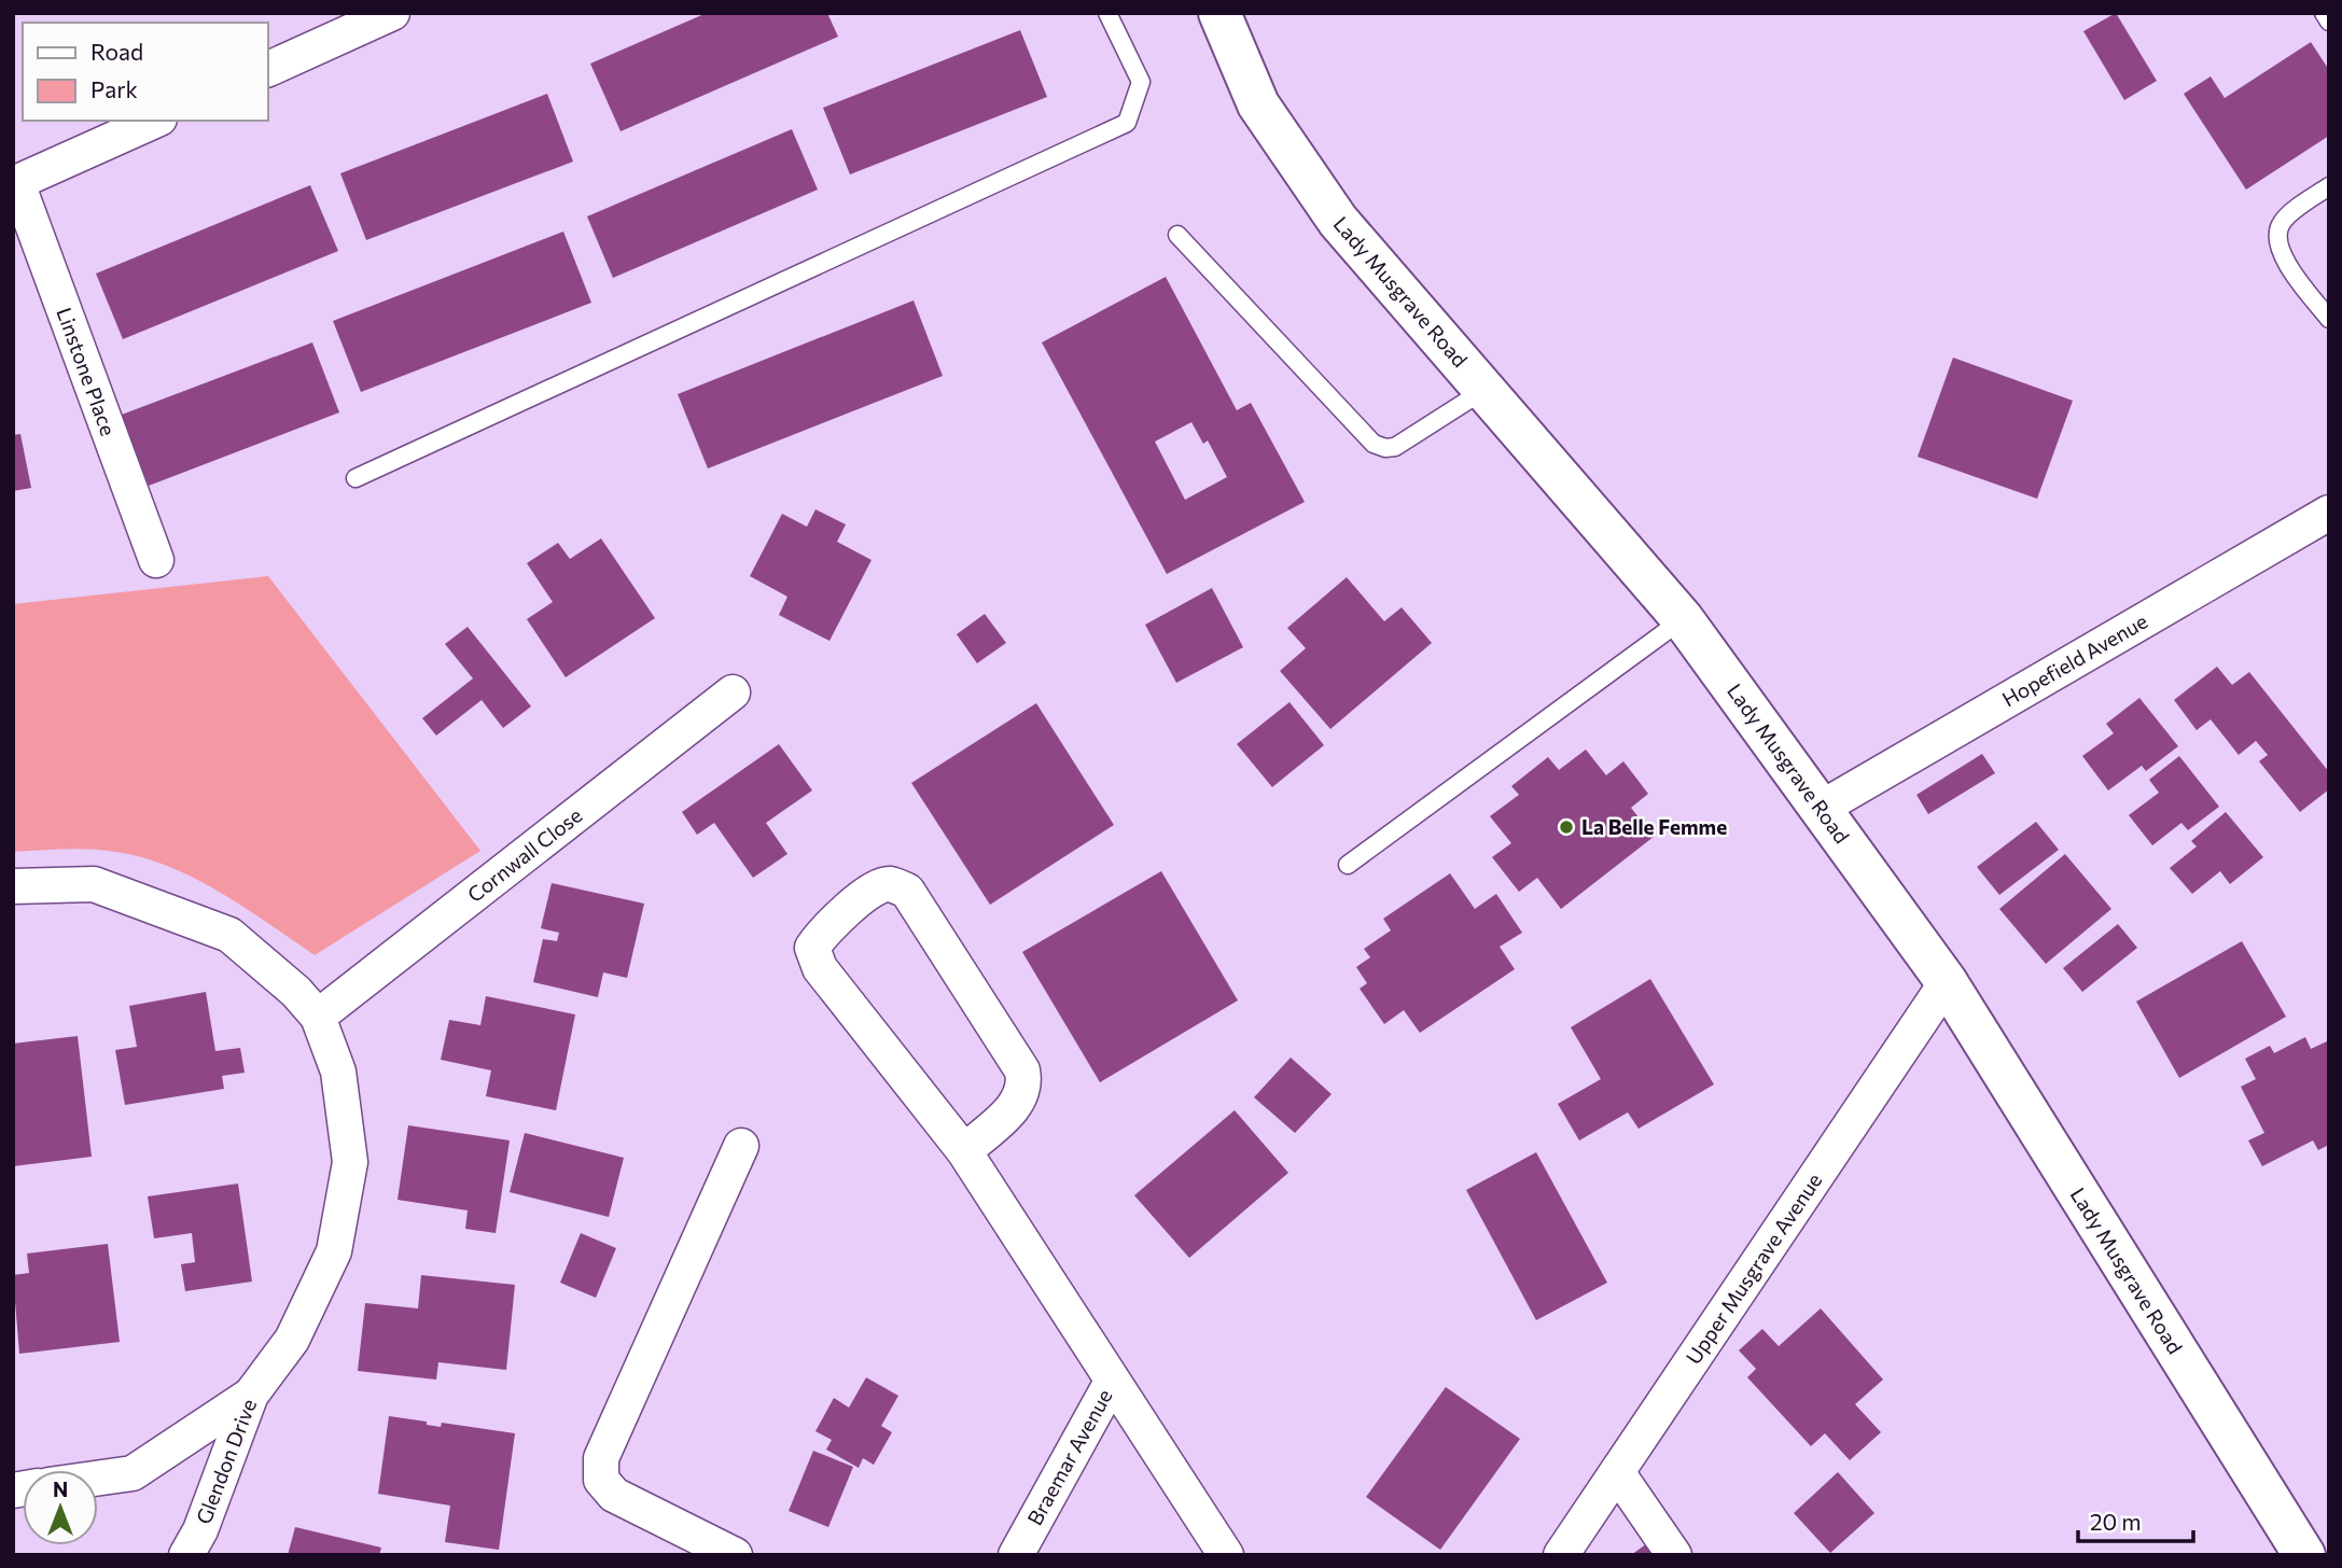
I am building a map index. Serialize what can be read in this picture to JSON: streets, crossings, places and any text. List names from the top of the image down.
{
  "streets": {
    "main road": ["Lady Musgrave Road"],
    "street": [
      "Linstone Place",
      "Hopefield Avenue",
      "Cornwall Close",
      "Upper Musgrave Avenue",
      "Braemar Avenue",
      "Glendon Drive"
    ]
  },
  "crossings": [
    ["Lady Musgrave Road", "Hopefield Avenue"],
    ["Lady Musgrave Road", "Upper Musgrave Avenue"],
    ["Cornwall Close", "Glendon Drive"]
  ],
  "places": ["La Belle Femme"],
  "legend": ["Road", "Park"],
  "scale_bar": "20 m",
  "north": "top"
}
